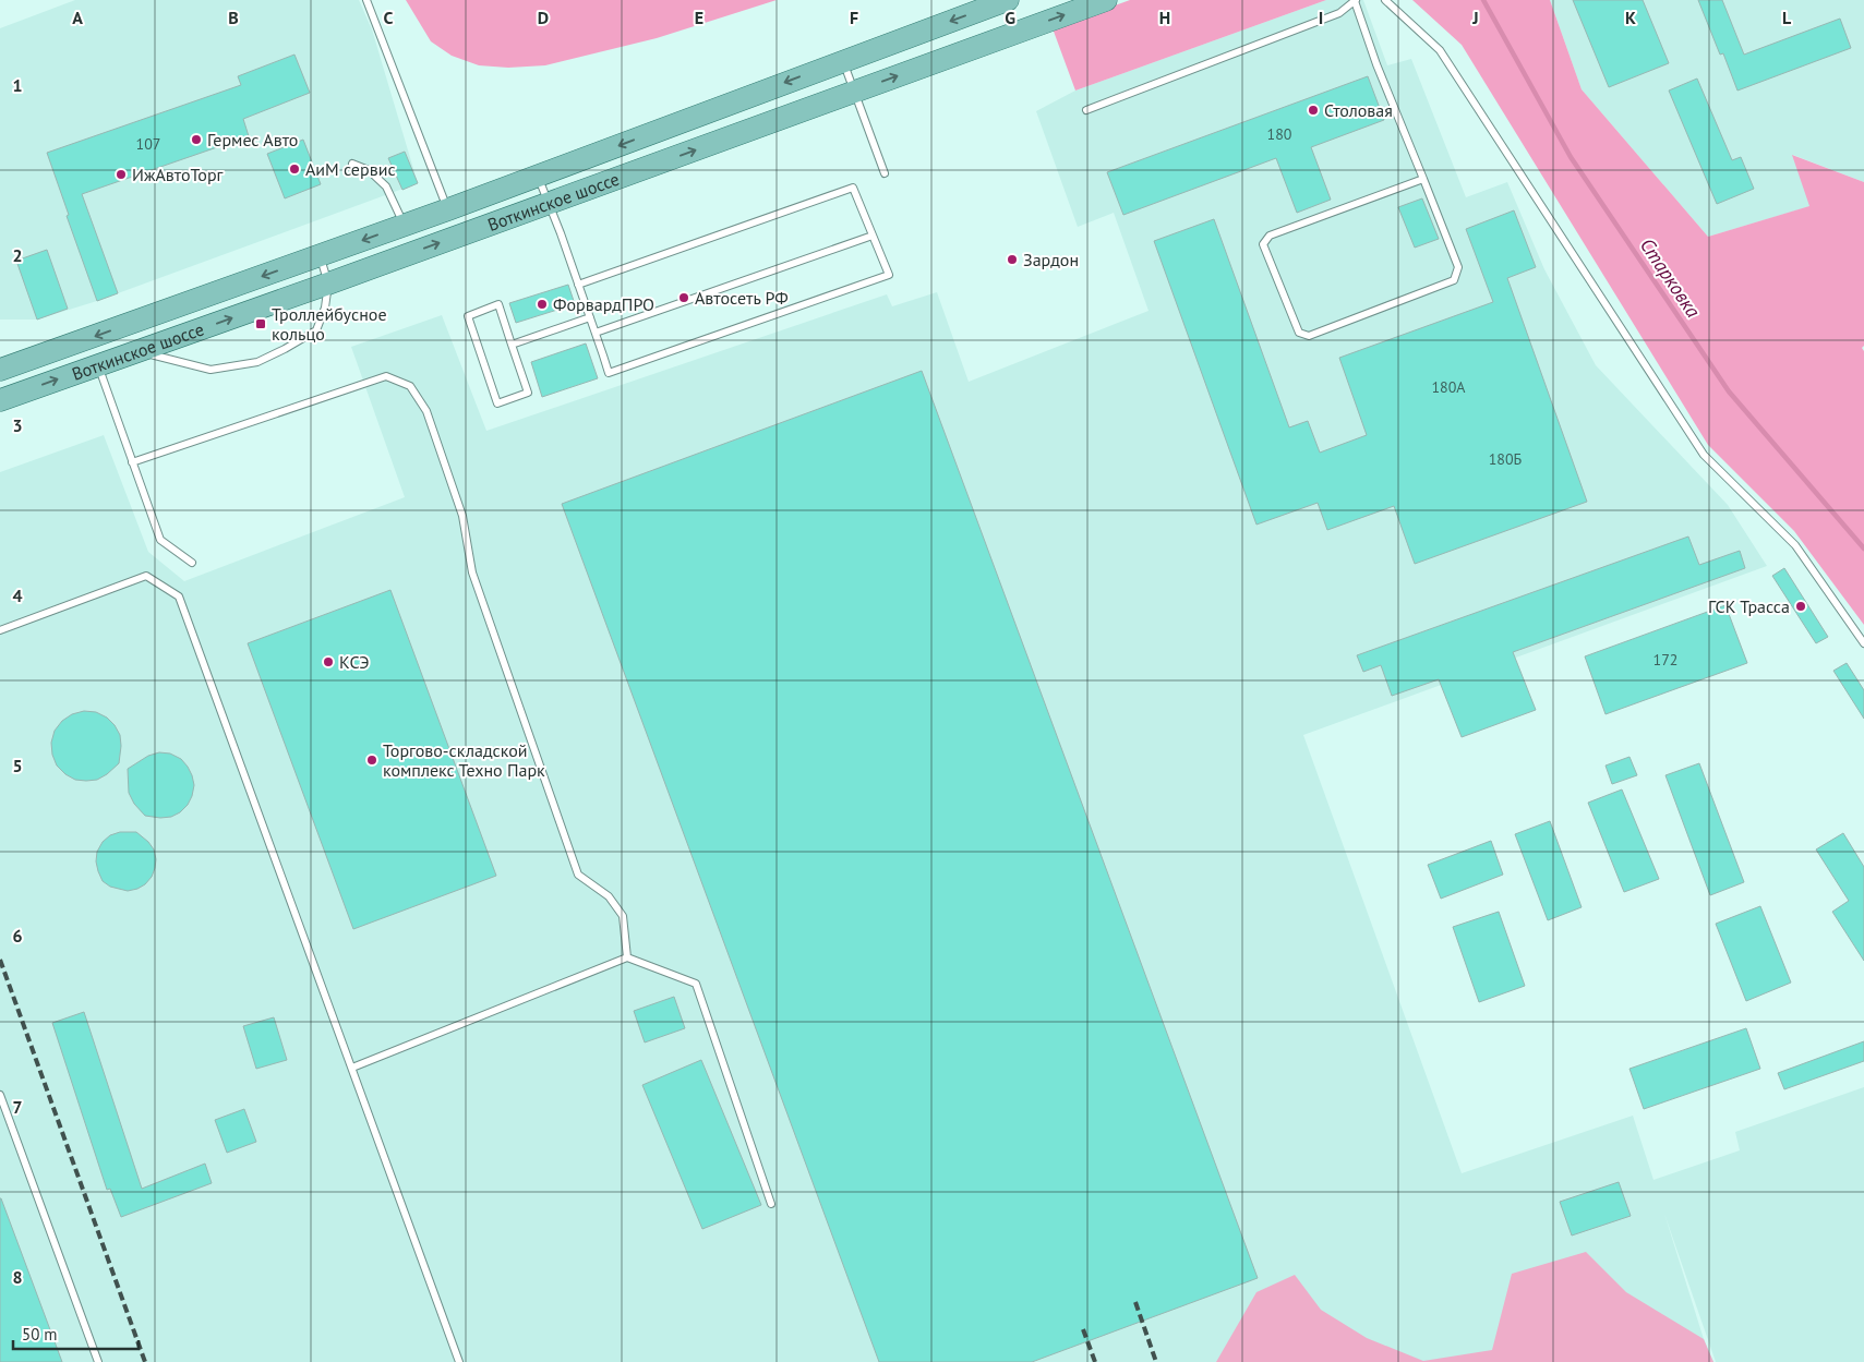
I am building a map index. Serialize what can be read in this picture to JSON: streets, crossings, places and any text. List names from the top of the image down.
{
  "streets": {
    "main road": ["Воткинское шоссе"]
  },
  "water": ["Старковка"],
  "places": {
    "other": [
      "Столовая",
      "Гермес Авто",
      "АиМ сервис",
      "ИжАвтоТорг",
      "Зардон",
      "Автосеть РФ",
      "ФорвардПРО",
      "ГСК Трасса",
      "КСЭ",
      "Торгово-складской комплекс Техно Парк"
    ],
    "transit": ["Троллейбусное кольцо"]
  },
  "house_numbers": [
    "180",
    "107",
    "180А",
    "180Б",
    "172"
  ],
  "scale_bar": "50 m",
  "grid": {
    "columns": [
      "A",
      "B",
      "C",
      "D",
      "E",
      "F",
      "G",
      "H",
      "I",
      "J",
      "K",
      "L"
    ],
    "rows": [
      "1",
      "2",
      "3",
      "4",
      "5",
      "6",
      "7",
      "8"
    ]
  }
}
